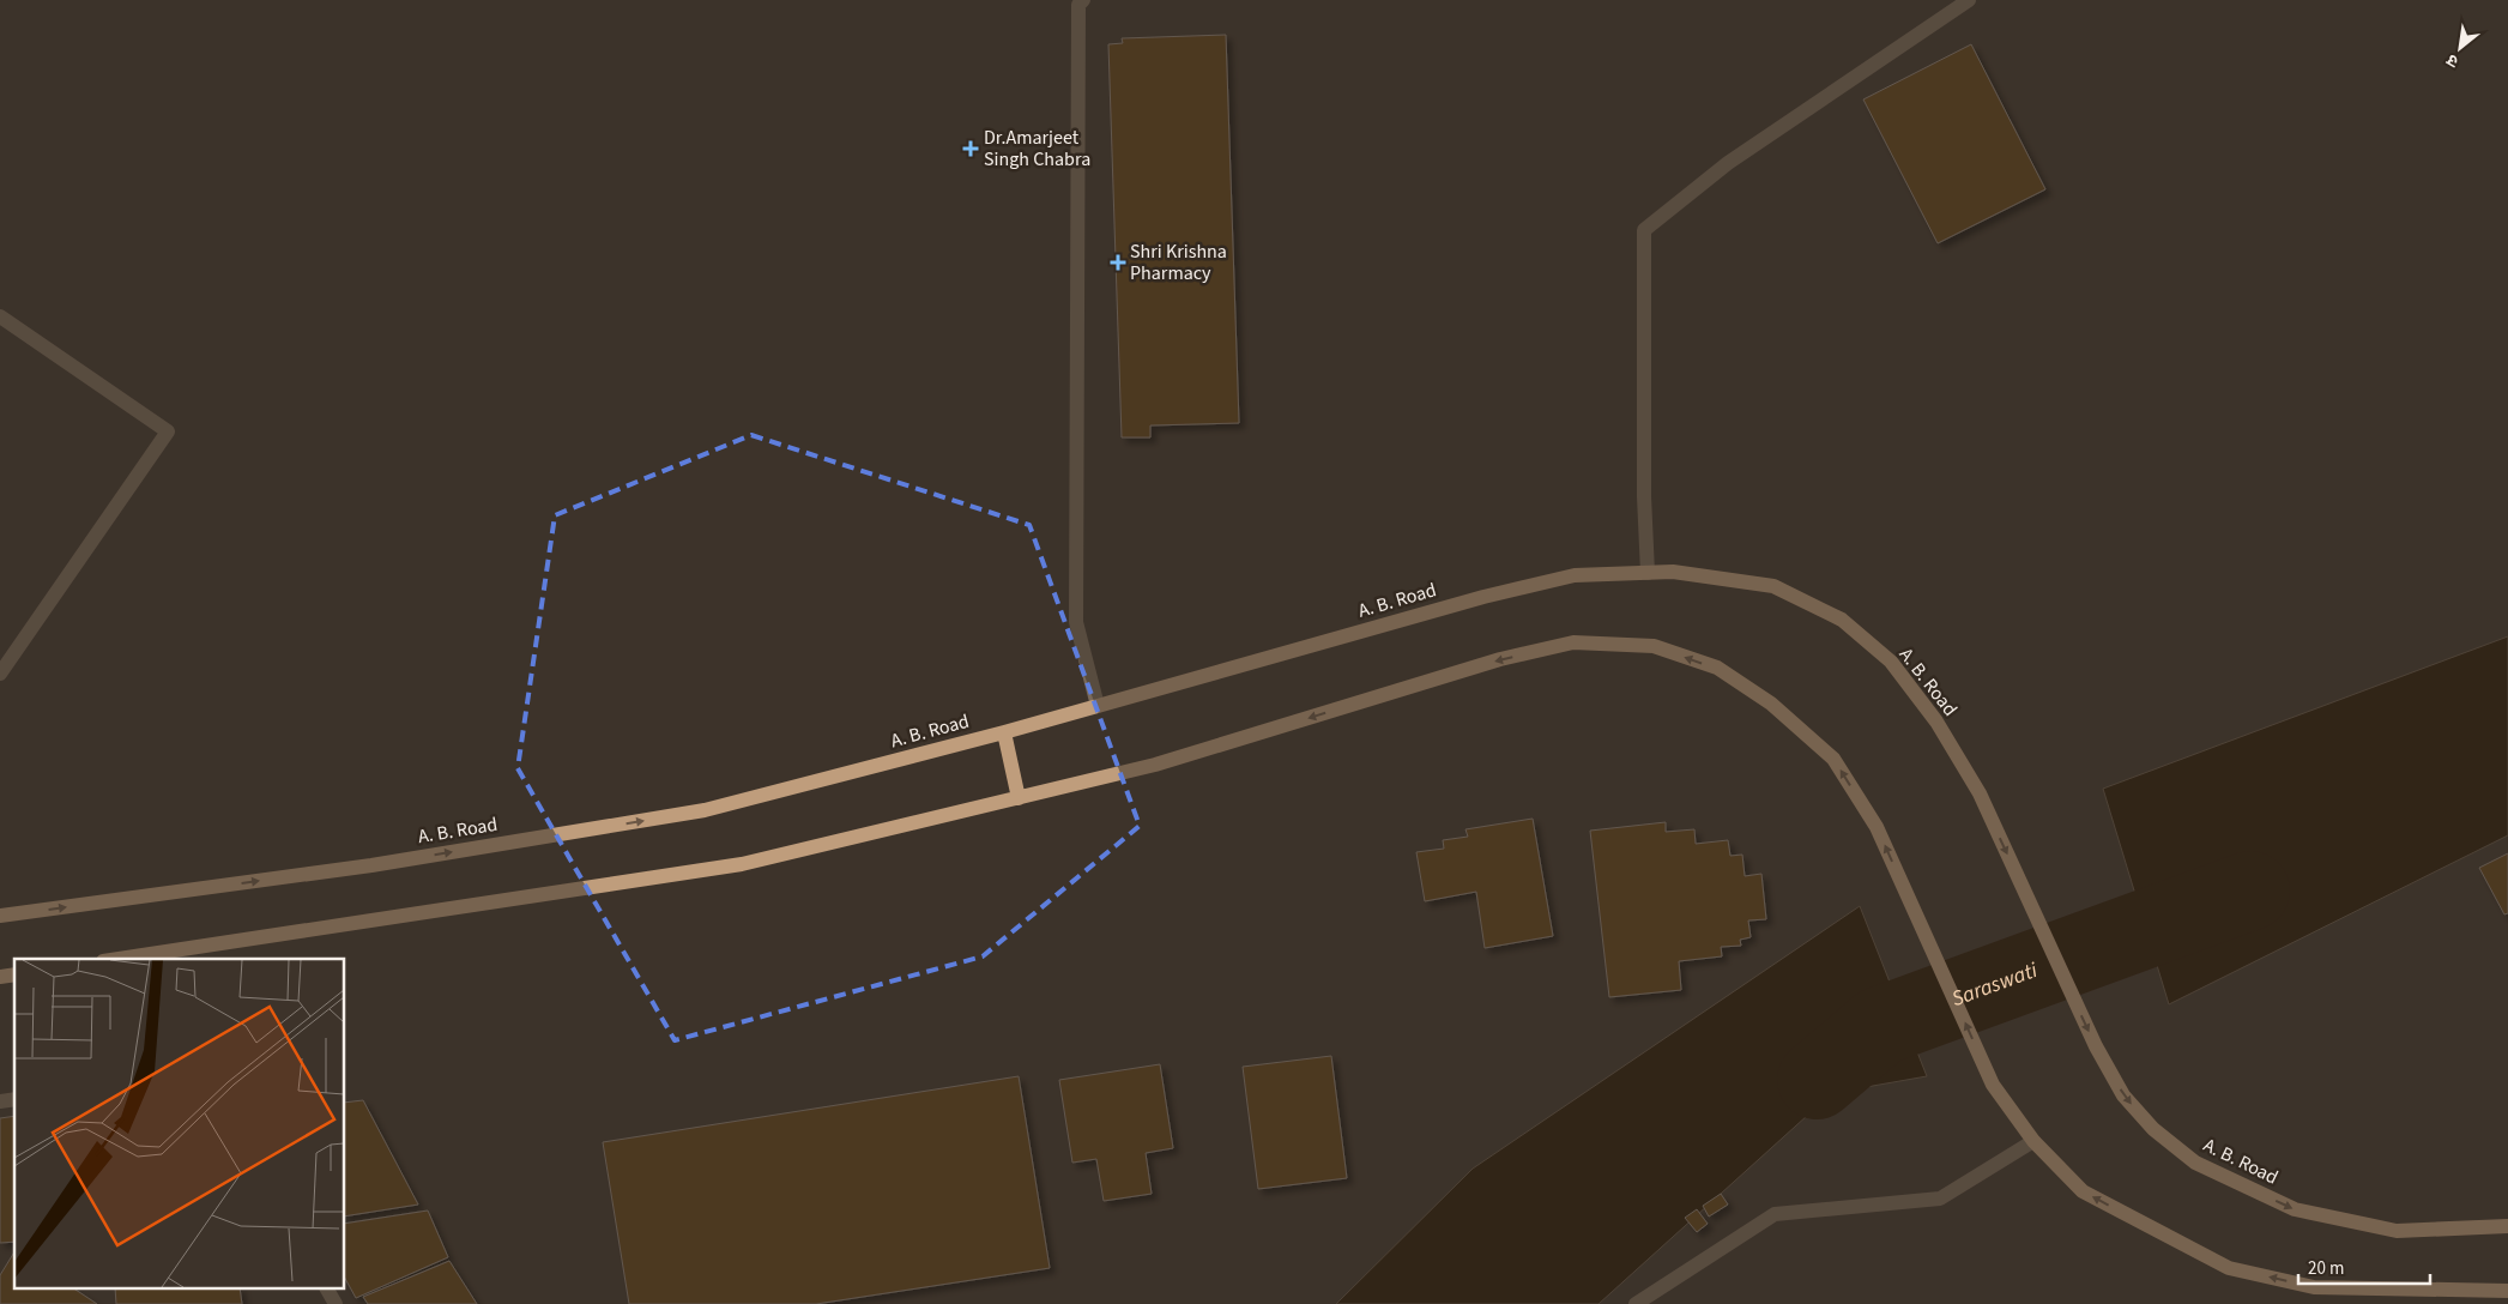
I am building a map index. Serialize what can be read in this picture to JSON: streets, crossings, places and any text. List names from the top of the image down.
{
  "streets": {
    "main road": ["A. B. Road"]
  },
  "water": ["Saraswati"],
  "places": {
    "health": ["Dr.Amarjeet Singh Chabra", "Shri Krishna Pharmacy"]
  },
  "scale_bar": "20 m",
  "north": "bottom left"
}
